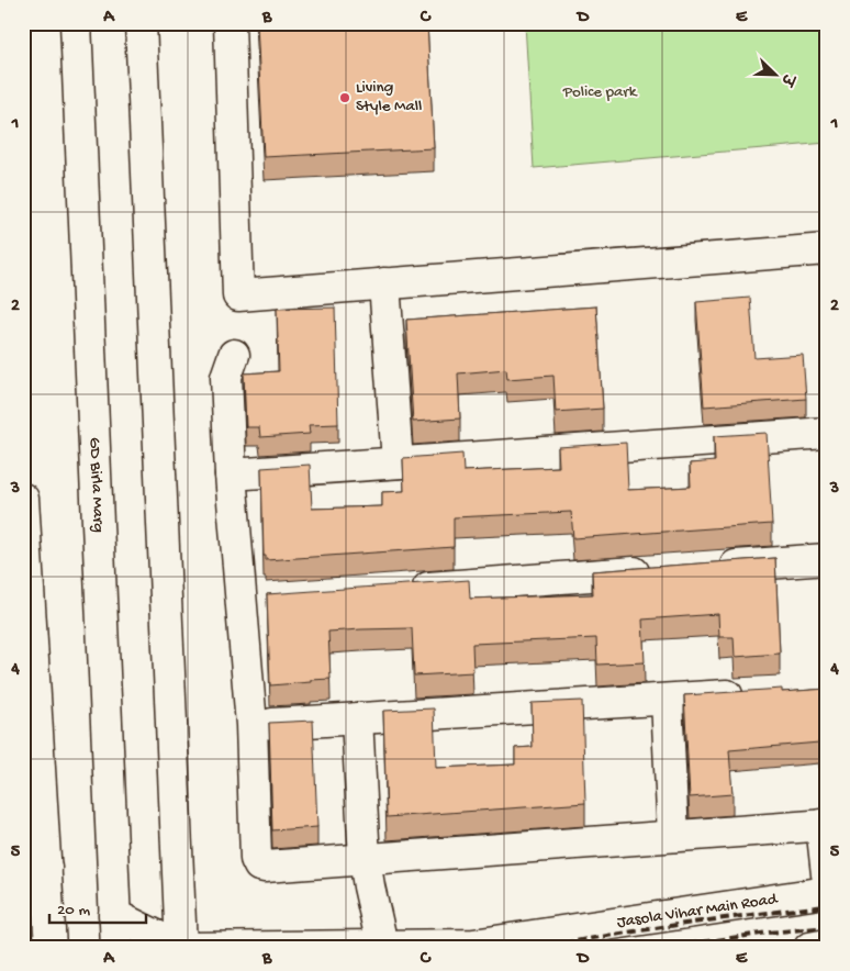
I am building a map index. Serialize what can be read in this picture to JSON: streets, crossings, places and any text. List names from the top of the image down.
{
  "streets": {
    "street": ["GD Birla Marg", "Jasola Vihar Main Road"]
  },
  "crossings": [
    ["GD Birla Marg", "Jasola Vihar Main Road"]
  ],
  "parks": ["Police park"],
  "places": ["Living Style Mall"],
  "scale_bar": "20 m",
  "north": "bottom right",
  "grid": {
    "columns": [
      "A",
      "B",
      "C",
      "D",
      "E"
    ],
    "rows": [
      "1",
      "2",
      "3",
      "4",
      "5"
    ]
  }
}
